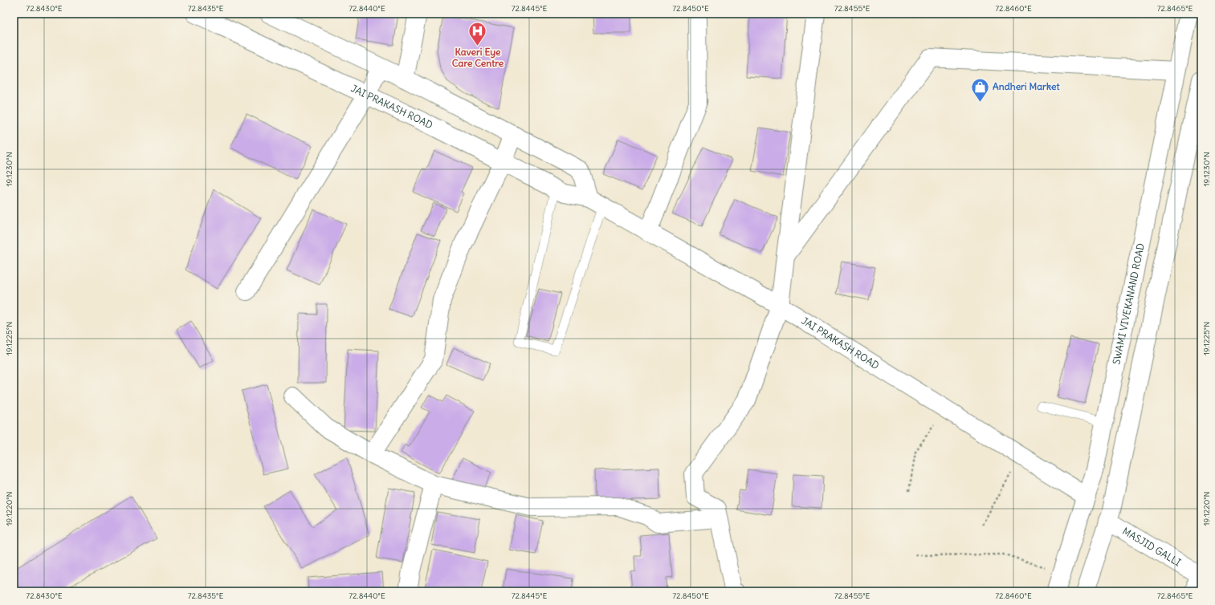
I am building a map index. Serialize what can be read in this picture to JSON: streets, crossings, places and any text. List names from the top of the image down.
{
  "streets": {
    "street": ["JAI PRAKASH ROAD", "SWAMI VIVEKANAND ROAD", "MASJID GALLI"]
  },
  "crossings": [
    ["JAI PRAKASH ROAD", "SWAMI VIVEKANAND ROAD"]
  ],
  "places": {
    "hospital": ["Kaveri Eye Care Centre"],
    "shop": ["Andheri Market"]
  },
  "coordinates": [
    "72.8430°E",
    "72.8435°E",
    "72.8440°E",
    "72.8445°E",
    "72.8450°E",
    "72.8455°E",
    "72.8460°E",
    "72.8465°E",
    "19.1230°N",
    "19.1225°N",
    "19.1220°N"
  ]
}
